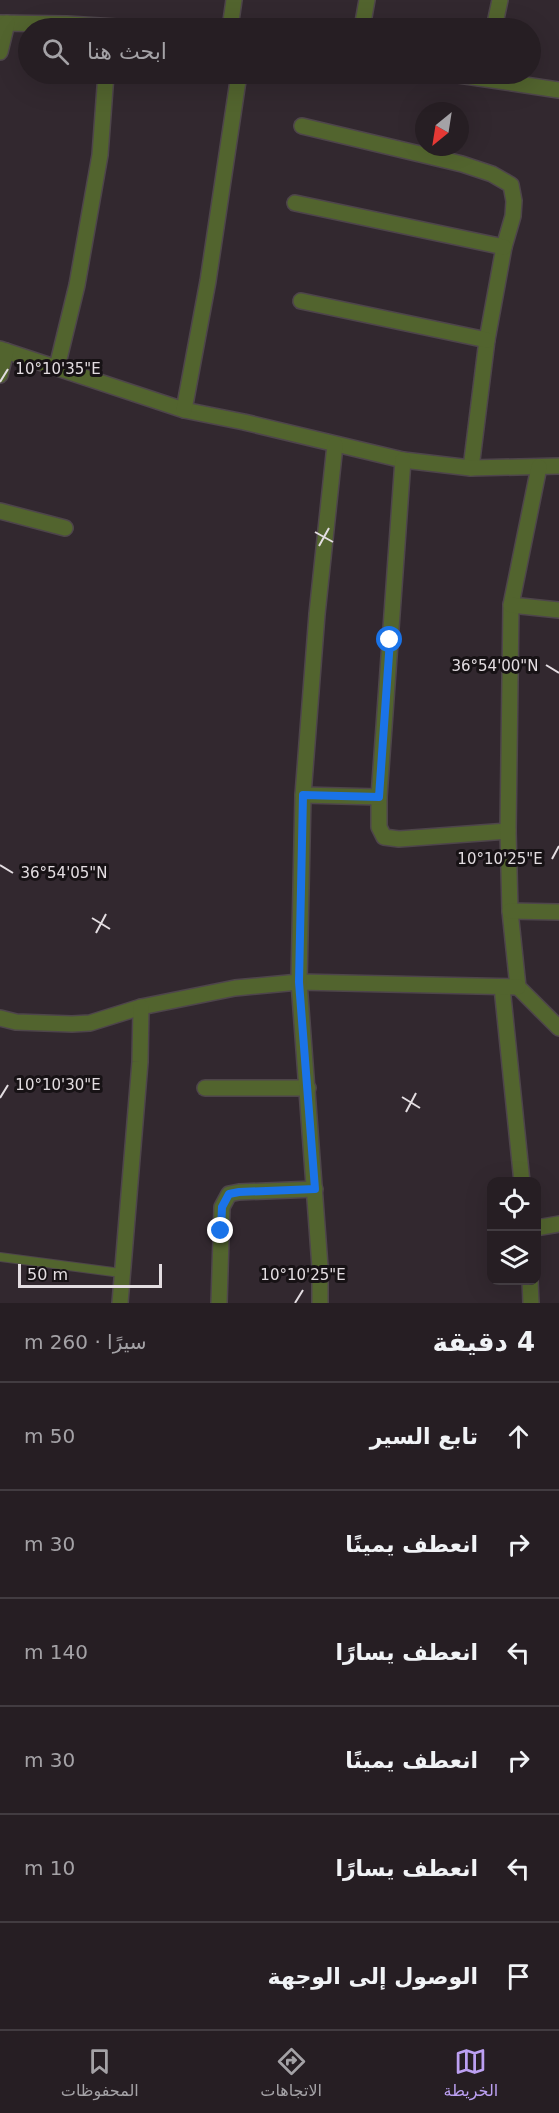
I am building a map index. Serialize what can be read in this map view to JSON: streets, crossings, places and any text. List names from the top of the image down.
{
  "scale_bar": "50 m",
  "north": "bottom left",
  "page": {
    "search": "ابحث هنا",
    "scale": "50 m",
    "heading": ["4 دقيقة", "سيرًا · 260 m"],
    "list": [
      ["تابع السير", "50 m"],
      ["انعطف يمينًا", "30 m"],
      ["انعطف يسارًا", "140 m"],
      ["انعطف يمينًا", "30 m"],
      ["انعطف يسارًا", "10 m"],
      "الوصول إلى الوجهة"
    ],
    "nav": ["الخريطة", "الاتجاهات", "المحفوظات"]
  },
  "coordinates": [
    "10°10'35\"E",
    "36°54'00\"N",
    "10°10'25\"E",
    "36°54'05\"N",
    "10°10'30\"E"
  ]
}
